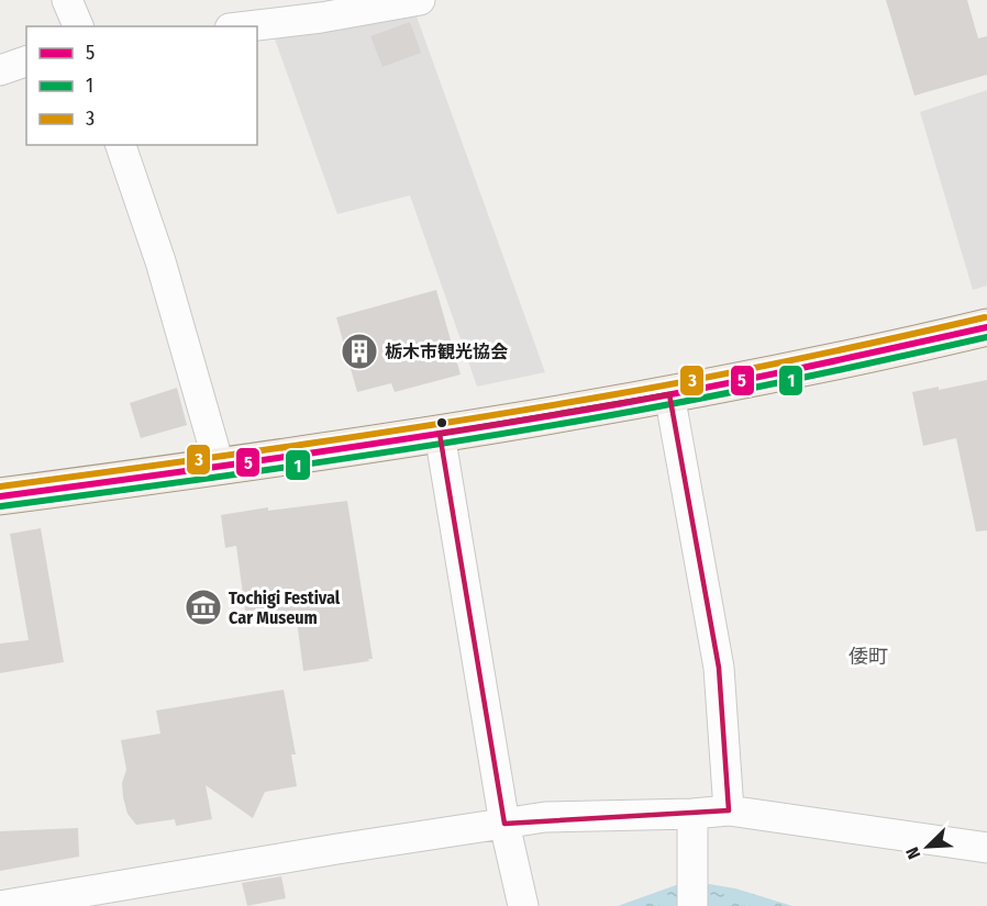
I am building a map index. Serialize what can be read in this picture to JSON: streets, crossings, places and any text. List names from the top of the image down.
{
  "districts": ["倭町"],
  "places": {
    "building": ["栃木市観光協会"],
    "museum": ["Tochigi Festival Car Museum"]
  },
  "lines": ["transit line 3", "transit line 5", "transit line 1"],
  "legend": ["5", "1", "3"],
  "north": "bottom left"
}
